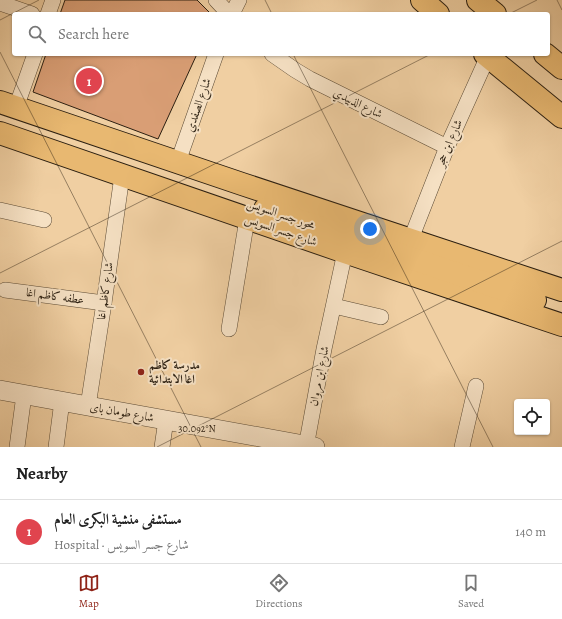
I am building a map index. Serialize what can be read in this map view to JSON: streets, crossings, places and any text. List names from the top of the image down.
{
  "streets": {
    "main road": ["محور جسر السويس", "شارع جسر السويس"],
    "street": [
      "شارع الذبيدي",
      "شارع الصفدي",
      "شارع ابن حجر",
      "شارع كاظم اغا",
      "عطفه كاظم اغا",
      "شارع ابن مروان",
      "شارع طومان باى"
    ]
  },
  "crossings": [
    ["شارع الذبيدي", "شارع ابن حجر"],
    ["شارع جسر السويس", "شارع كاظم اغا"],
    ["شارع جسر السويس", "شارع ابن مروان"],
    ["شارع كاظم اغا", "عطفه كاظم اغا"],
    ["شارع كاظم اغا", "شارع طومان باى"],
    ["شارع ابن مروان", "شارع طومان باى"]
  ],
  "places": ["مدرسة كاظم اغا الابتدائية"],
  "page": {
    "search": "Search here",
    "pins": "1",
    "heading": "Nearby",
    "list": [
      {
        "mark": "1",
        "name": "مستشفى منشية البكرى العام",
        "note": "Hospital · شارع جسر السويس",
        "value": "140 m"
      }
    ],
    "nav": ["Map", "Directions", "Saved"]
  },
  "coordinates": ["30.092°N"]
}
